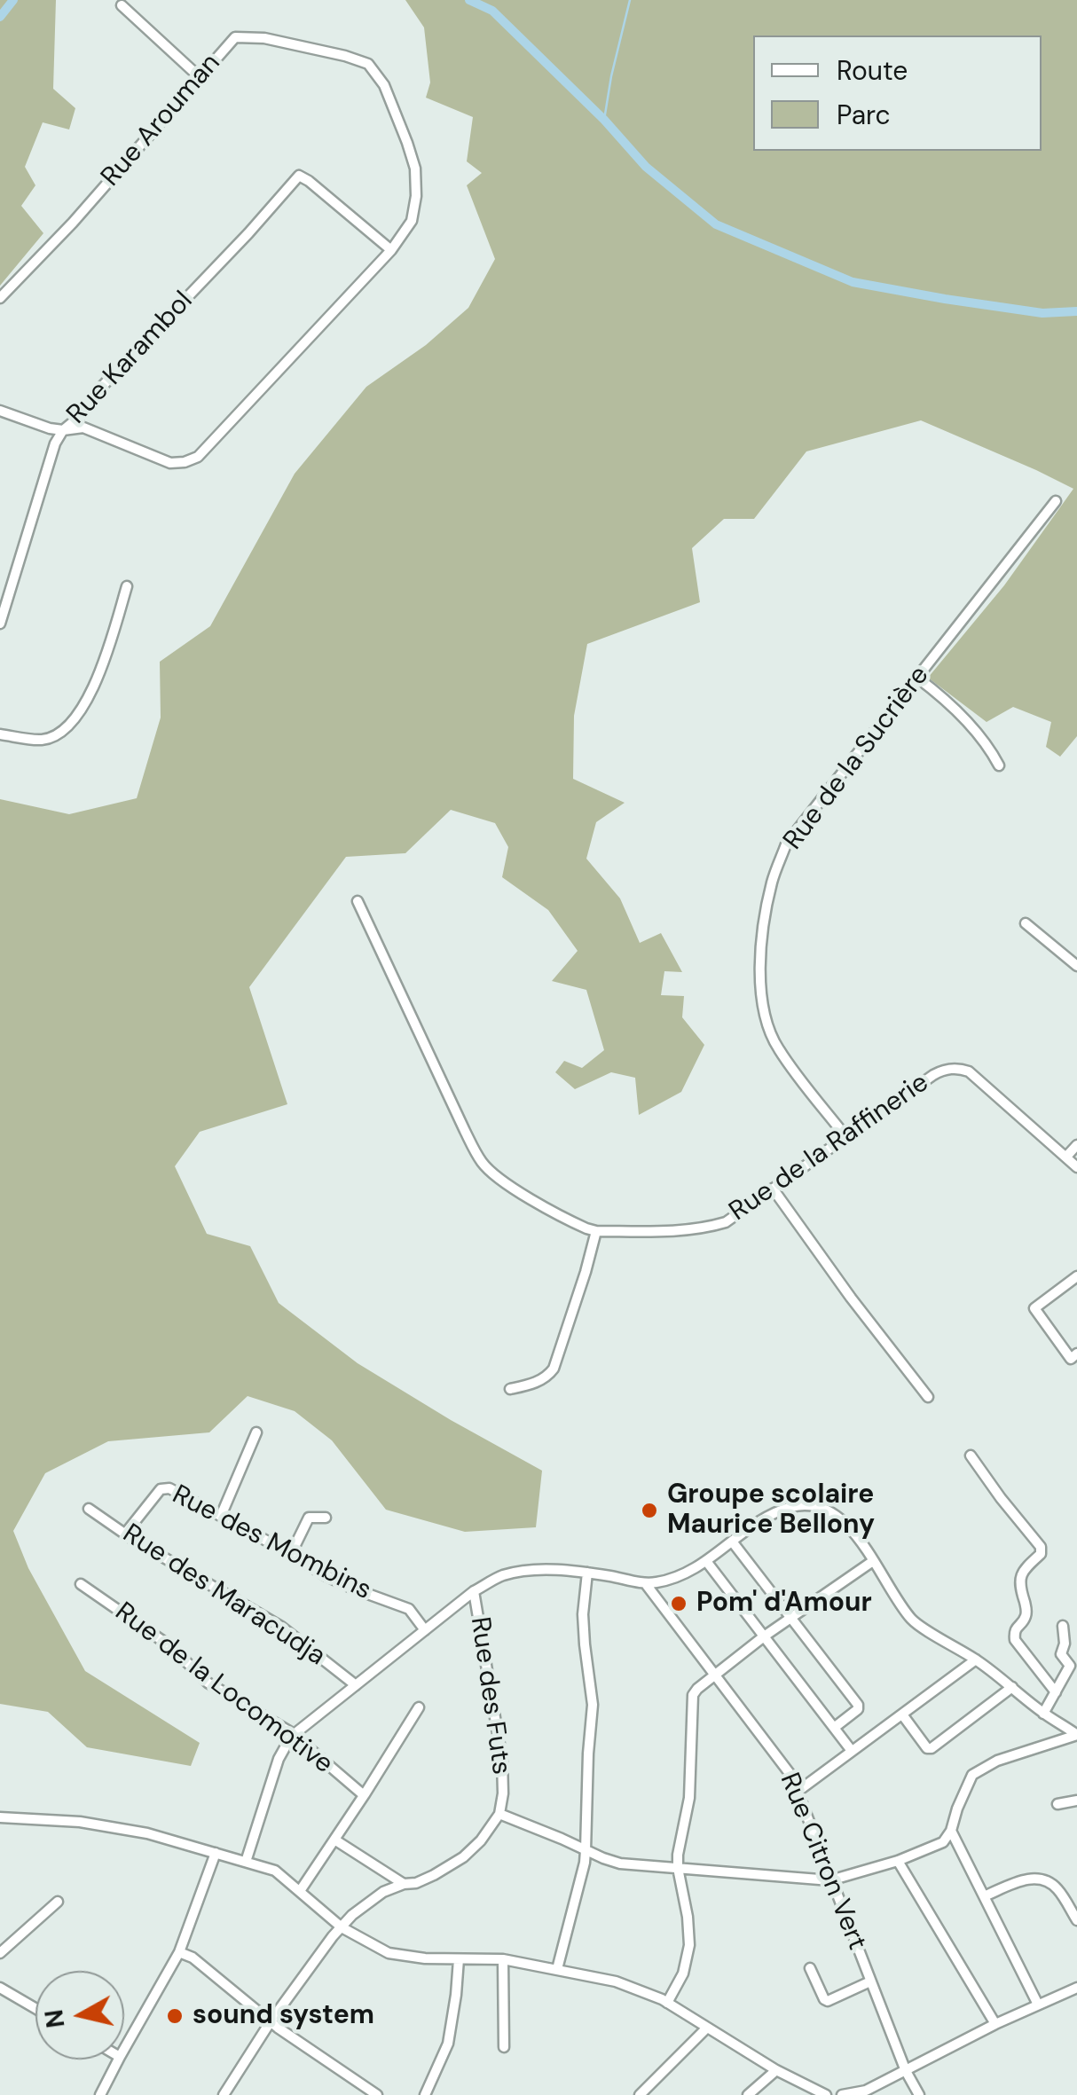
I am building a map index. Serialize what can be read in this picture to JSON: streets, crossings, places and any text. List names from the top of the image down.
{
  "streets": {
    "street": [
      "Rue Arouman",
      "Rue Karambol",
      "Rue de la Sucrière",
      "Rue de la Raffinerie",
      "Rue des Mombins",
      "Rue des Maracudja",
      "Rue de la Locomotive",
      "Rue des Futs",
      "Rue Citron Vert"
    ]
  },
  "crossings": [
    ["Rue Arouman", "Rue Karambol"],
    ["Rue de la Sucrière", "Rue de la Raffinerie"],
    ["Rue des Mombins", "Rue des Maracudja"]
  ],
  "places": ["Groupe scolaire Maurice Bellony", "Pom' d'Amour", "sound system"],
  "legend": ["Route", "Parc"],
  "north": "left"
}
